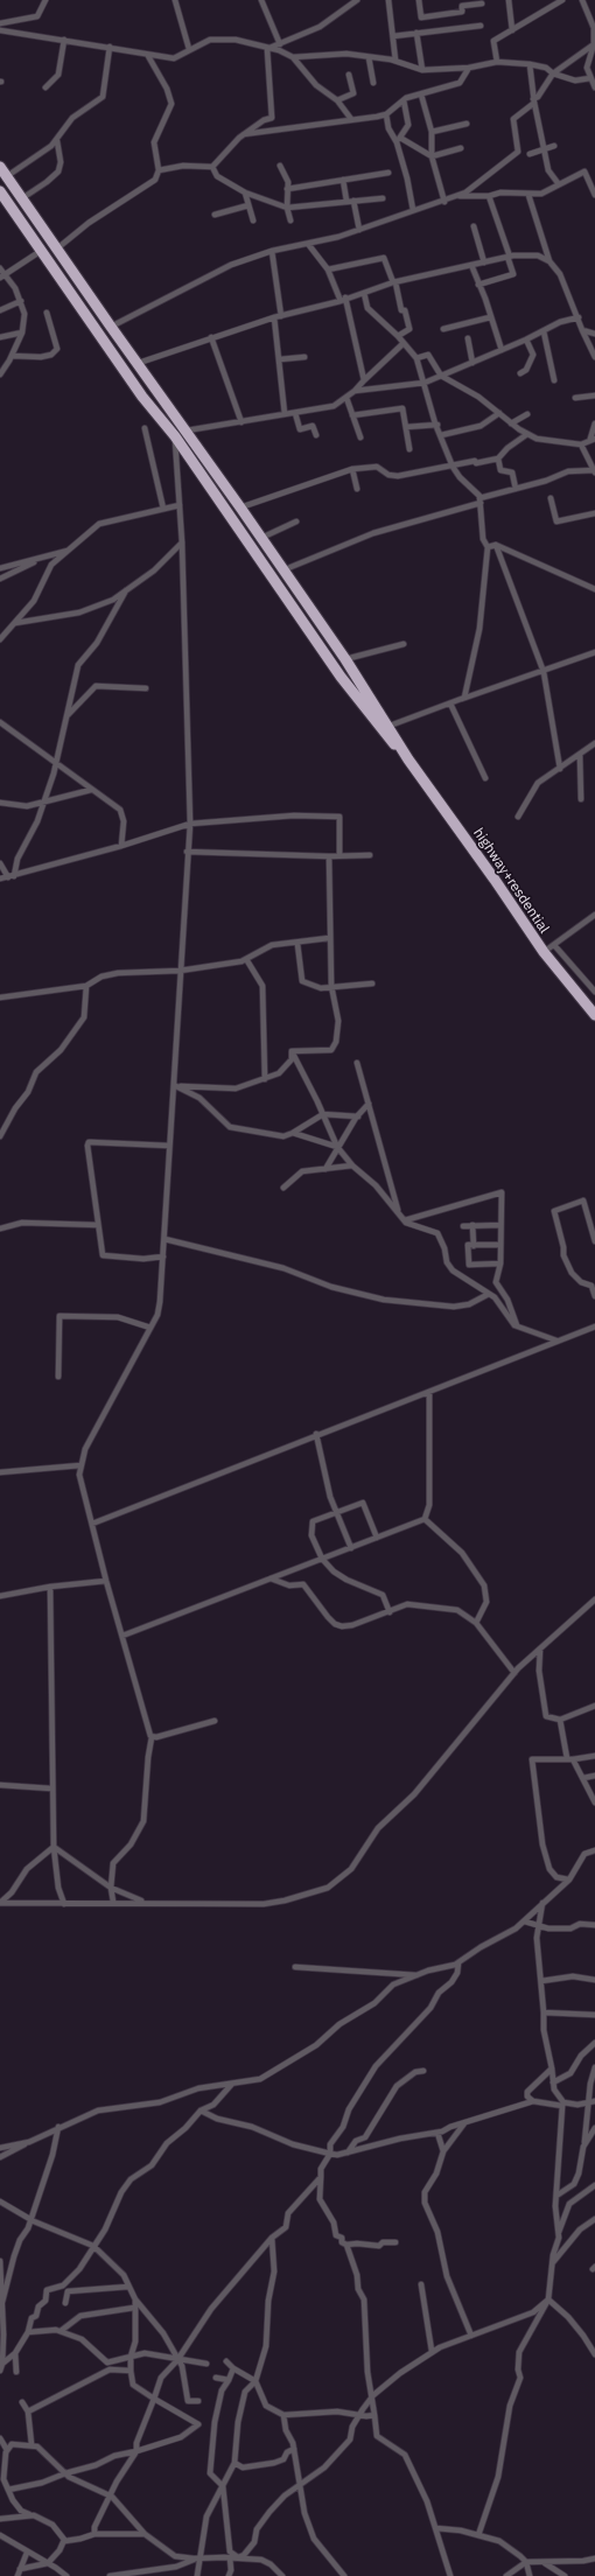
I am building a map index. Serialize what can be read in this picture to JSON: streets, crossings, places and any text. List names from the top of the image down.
{
  "streets": {
    "highway": ["highway+resdential"]
  }
}
